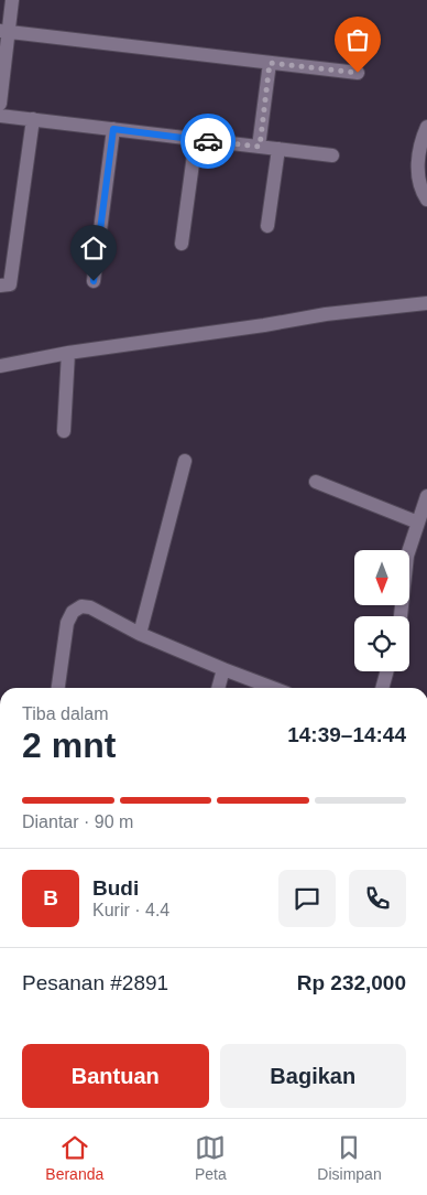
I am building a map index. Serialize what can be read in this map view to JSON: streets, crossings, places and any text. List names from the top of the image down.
{
  "north": "bottom",
  "page": {
    "heading": ["2 mnt", "Tiba dalam", "14:39–14:44"],
    "panel": [
      "Budi",
      "Kurir · 4.4",
      "Pesanan #2891",
      "Rp 232,000"
    ],
    "bar": "Diantar · 90 m",
    "round": "B",
    "buttons": ["Bantuan", "Bagikan"],
    "tabs": ["Beranda", "Peta", "Disimpan"]
  }
}
